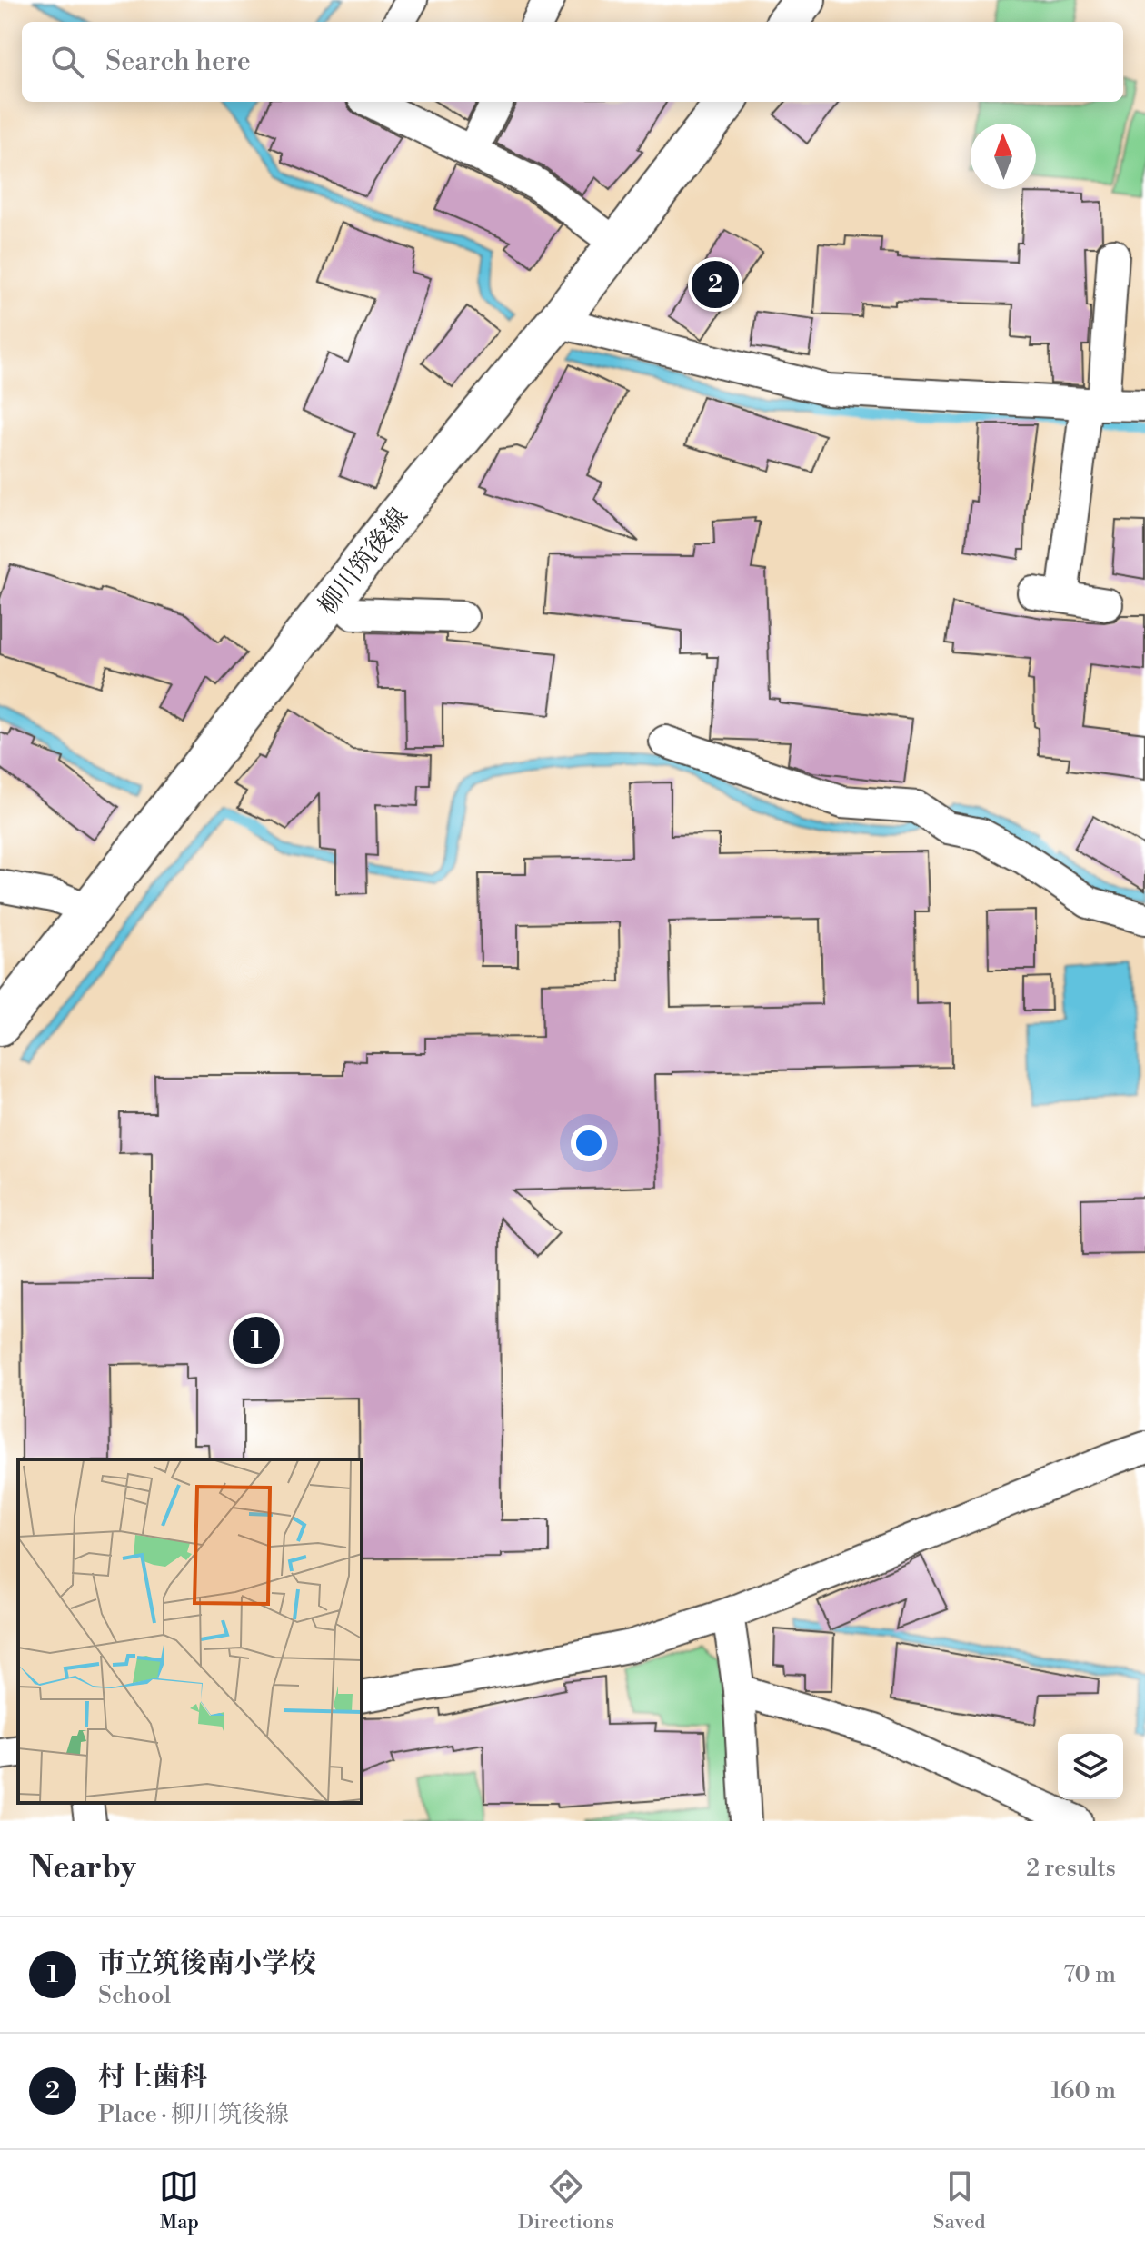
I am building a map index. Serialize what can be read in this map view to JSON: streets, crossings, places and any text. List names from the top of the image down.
{
  "streets": {
    "main road": ["柳川筑後線"]
  },
  "north": "top",
  "page": {
    "search": "Search here",
    "pins": ["2", "1"],
    "heading": ["Nearby", "2 results"],
    "list": [
      {
        "mark": "1",
        "name": "市立筑後南小学校",
        "note": "School",
        "value": "70 m"
      },
      {
        "mark": "2",
        "name": "村上歯科",
        "note": "Place · 柳川筑後線",
        "value": "160 m"
      }
    ],
    "nav": ["Map", "Directions", "Saved"]
  }
}
